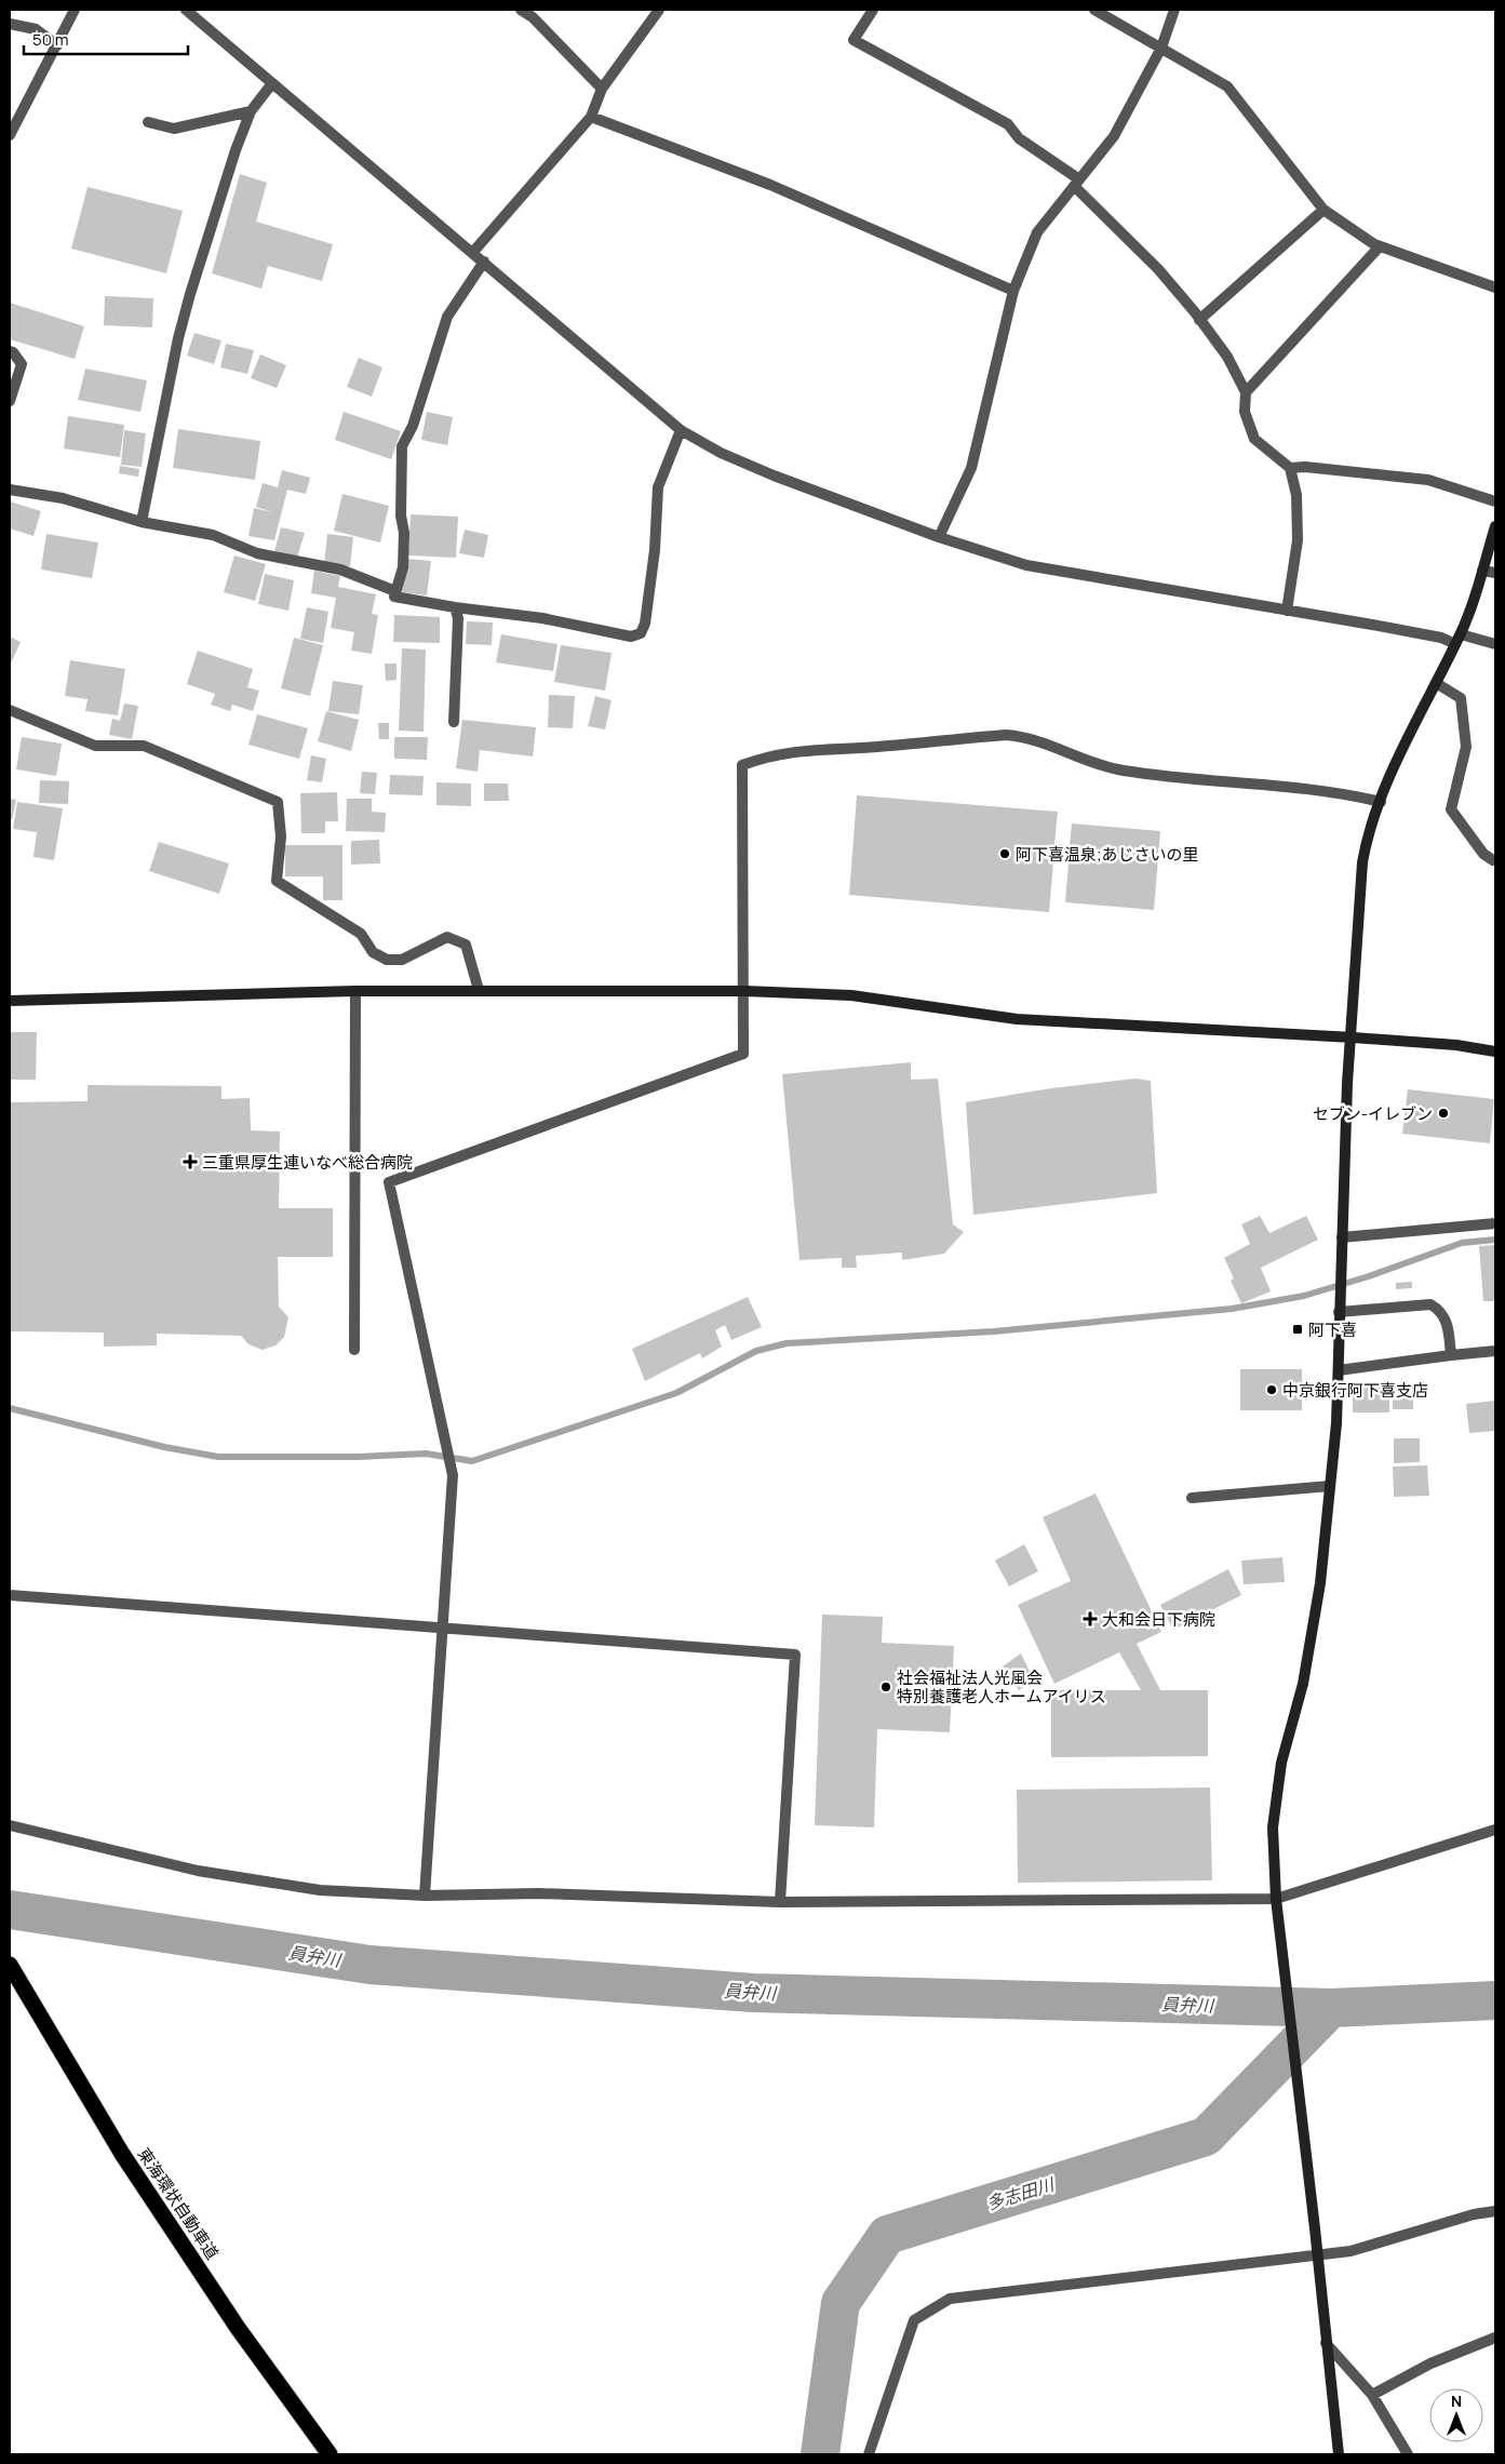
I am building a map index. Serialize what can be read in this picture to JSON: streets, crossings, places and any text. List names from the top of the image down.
{
  "streets": {
    "highway": ["東海環状自動車道"]
  },
  "water": ["員弁川", "多志田川"],
  "places": {
    "other": [
      "阿下喜温泉;あじさいの里",
      "セブン-イレブン",
      "中京銀行阿下喜支店",
      "社会福祉法人光風会 特別養護老人ホームアイリス"
    ],
    "health": ["三重県厚生連いなべ総合病院", "大和会日下病院"],
    "transit": ["阿下喜"]
  },
  "scale_bar": "50 m",
  "north": "top"
}
